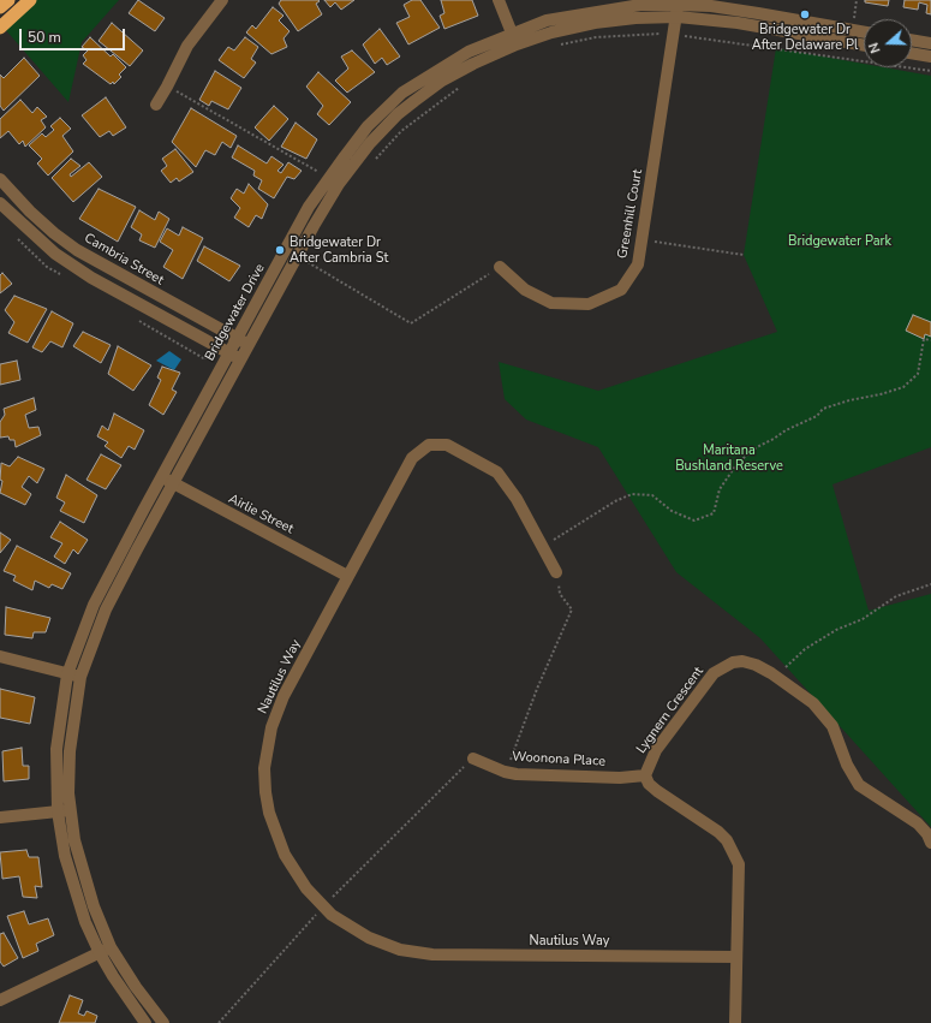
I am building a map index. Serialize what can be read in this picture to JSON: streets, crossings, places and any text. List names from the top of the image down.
{
  "streets": {
    "street": [
      "Greenhill Court",
      "Cambria Street",
      "Bridgewater Drive",
      "Airlie Street",
      "Nautilus Way",
      "Lygnern Crescent",
      "Woonona Place"
    ]
  },
  "crossings": [
    ["Greenhill Court", "Bridgewater Drive"],
    ["Cambria Street", "Bridgewater Drive"],
    ["Bridgewater Drive", "Airlie Street"],
    ["Airlie Street", "Nautilus Way"],
    ["Nautilus Way", "Lygnern Crescent"],
    ["Lygnern Crescent", "Woonona Place"]
  ],
  "parks": ["Bridgewater Park", "Maritana Bushland Reserve"],
  "places": ["Bridgewater Dr After Delaware Pl", "Bridgewater Dr After Cambria St"],
  "scale_bar": "50 m",
  "north": "left"
}
